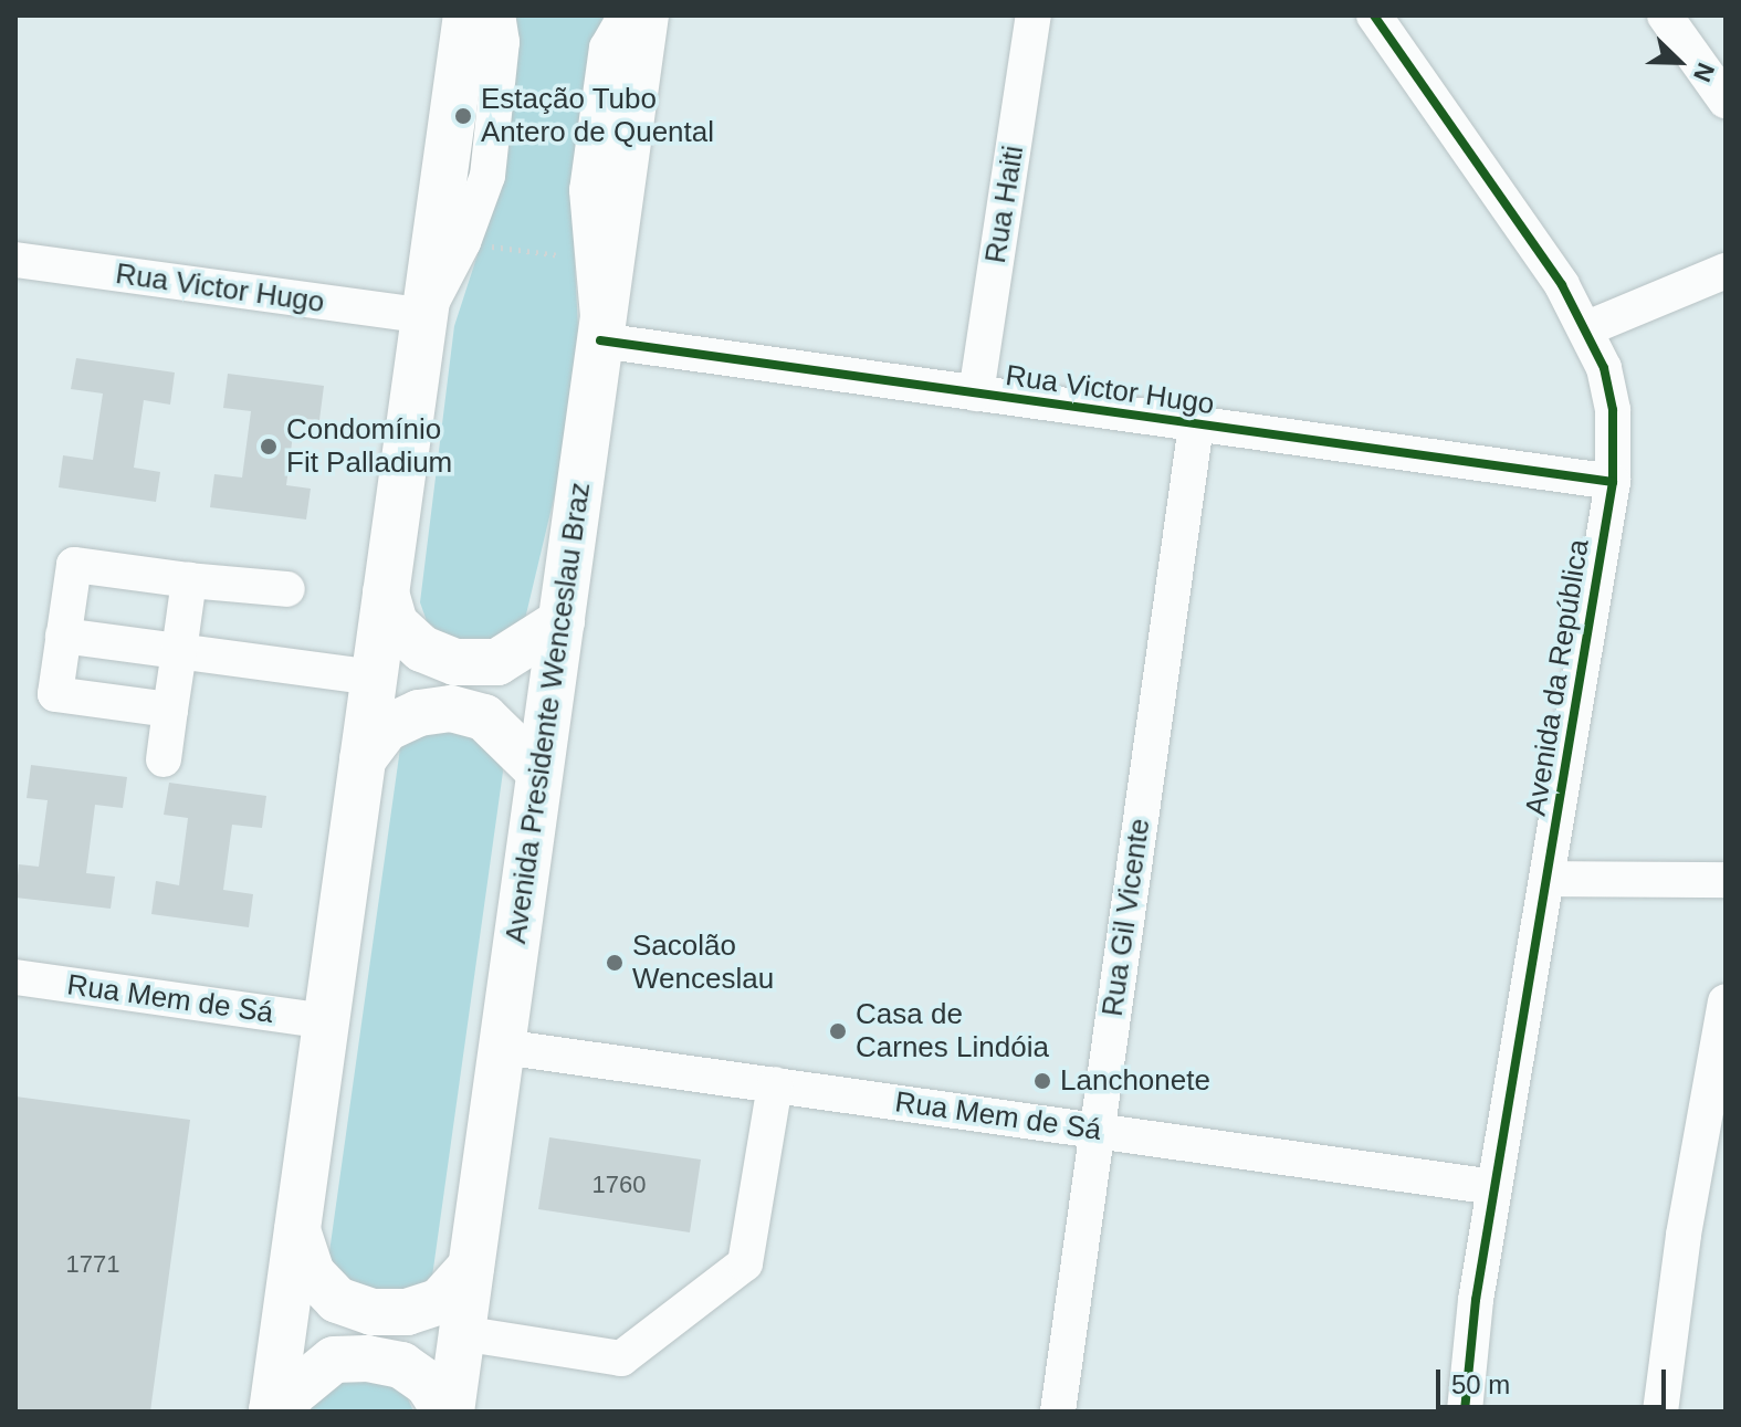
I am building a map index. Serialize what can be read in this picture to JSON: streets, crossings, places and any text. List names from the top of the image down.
{
  "streets": {
    "main road": ["Avenida Presidente Wenceslau Braz"],
    "street": [
      "Rua Haiti",
      "Rua Victor Hugo",
      "Avenida da República",
      "Rua Gil Vicente",
      "Rua Mem de Sá"
    ]
  },
  "crossings": [
    ["Rua Haiti", "Rua Victor Hugo"],
    ["Rua Victor Hugo", "Avenida da República"],
    ["Rua Victor Hugo", "Avenida Presidente Wenceslau Braz"],
    ["Rua Victor Hugo", "Rua Gil Vicente"],
    ["Avenida da República", "Rua Mem de Sá"],
    ["Avenida Presidente Wenceslau Braz", "Rua Mem de Sá"],
    ["Rua Gil Vicente", "Rua Mem de Sá"]
  ],
  "places": [
    "Estação Tubo Antero de Quental",
    "Condomínio Fit Palladium",
    "Sacolão Wenceslau",
    "Casa de Carnes Lindóia",
    "Lanchonete"
  ],
  "house_numbers": ["1760", "1771"],
  "scale_bar": "50 m",
  "north": "bottom right"
}
